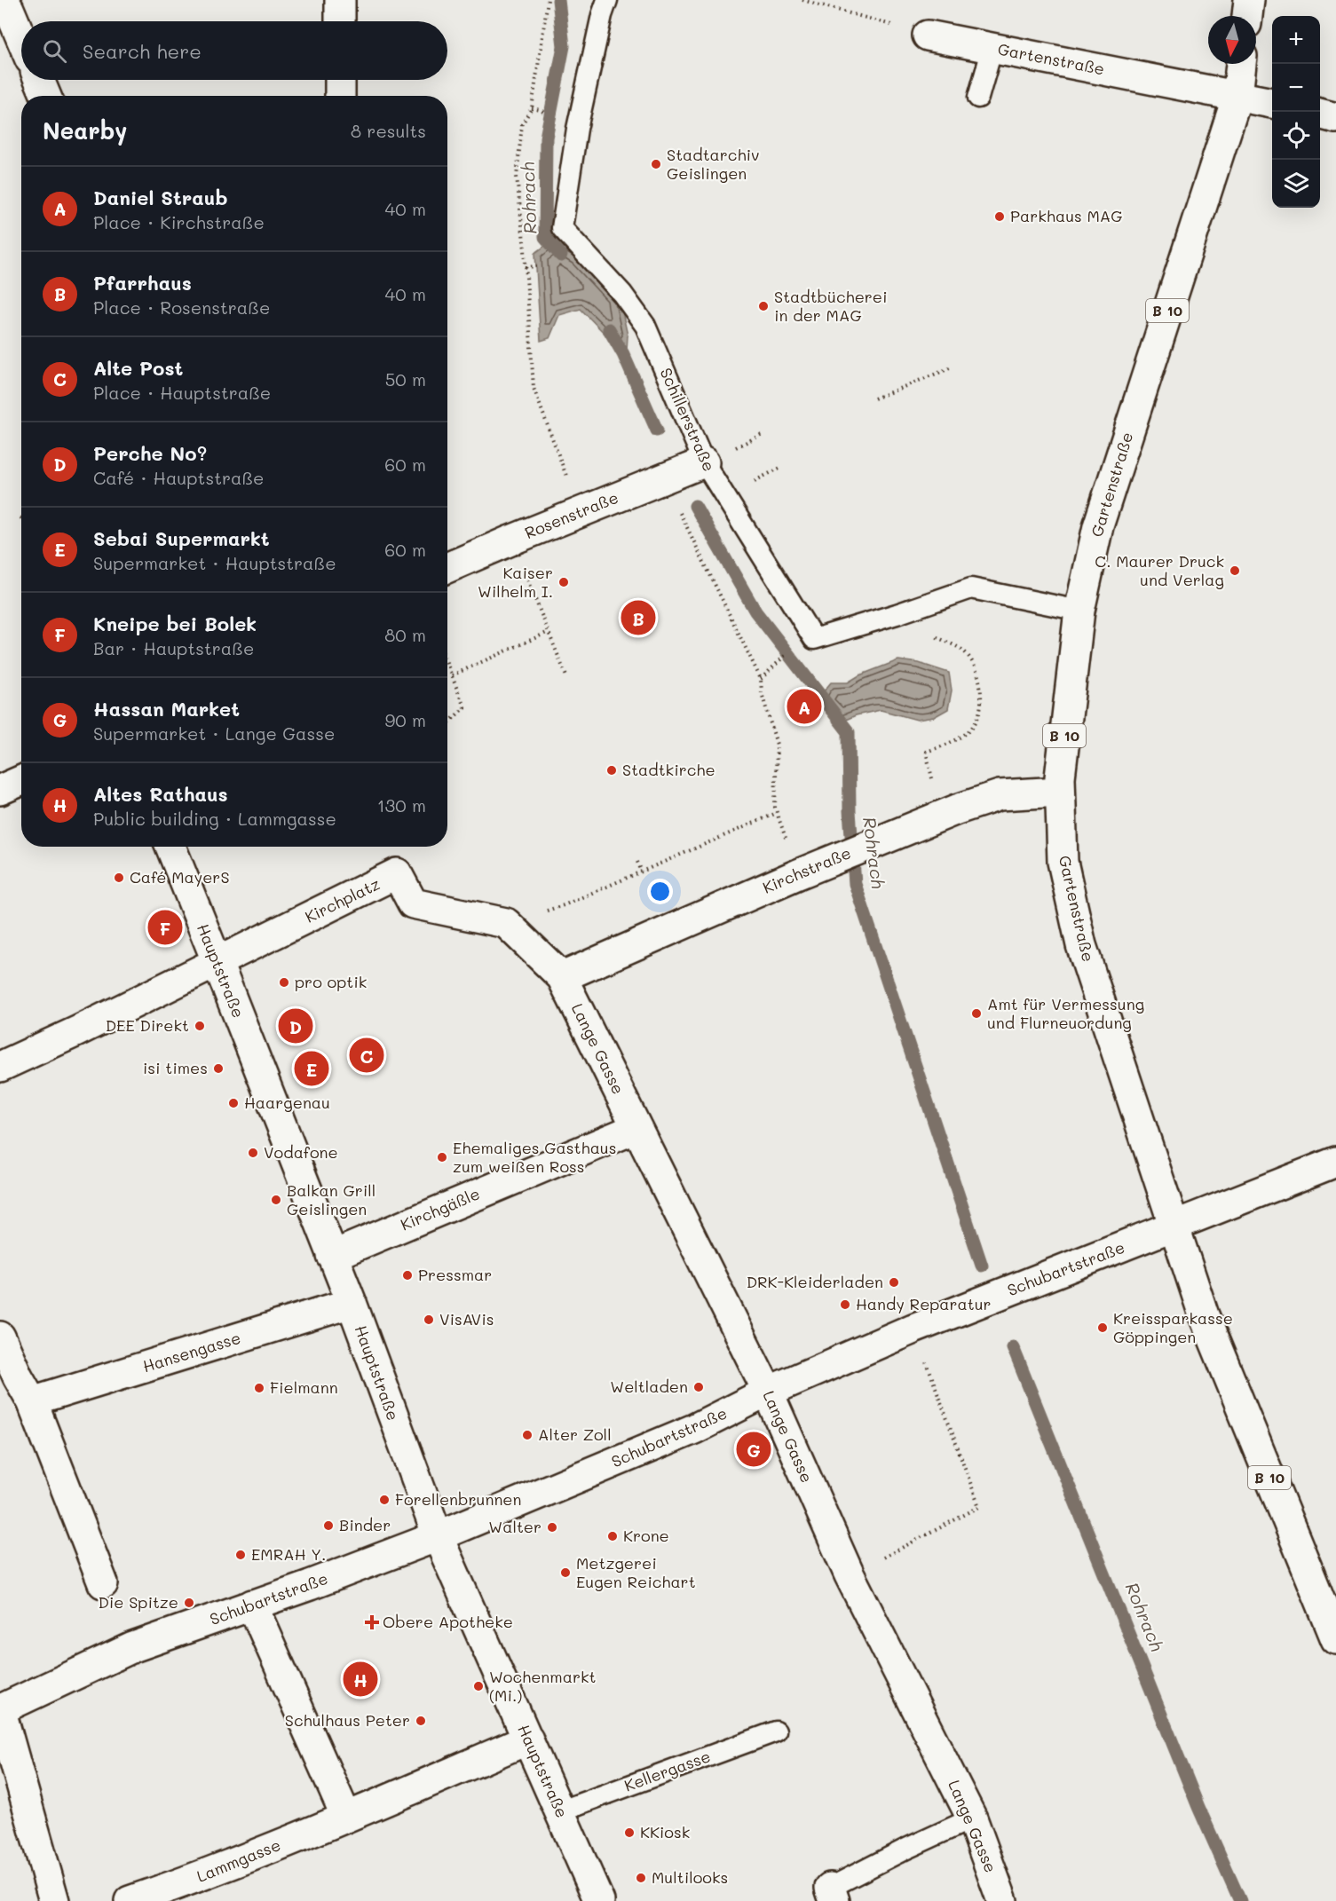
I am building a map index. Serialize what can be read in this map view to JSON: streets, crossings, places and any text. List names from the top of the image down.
{
  "streets": {
    "street": [
      "Gartenstraße",
      "B 10",
      "Rosenstraße",
      "Kirchstraße",
      "Kirchplatz",
      "Hauptstraße",
      "Lange Gasse",
      "Kirchgäßle",
      "Schubartstraße",
      "Hansengasse",
      "Lammgasse"
    ],
    "lane": ["Schillerstraße", "Kellergasse"]
  },
  "crossings": [
    ["Gartenstraße", "Schillerstraße"],
    ["Gartenstraße", "Kirchstraße"],
    ["Gartenstraße", "Schubartstraße"],
    ["Schillerstraße", "Rosenstraße"],
    ["Kirchstraße", "Lange Gasse"],
    ["Kirchplatz", "Hauptstraße"],
    ["Hauptstraße", "Kirchgäßle"],
    ["Hauptstraße", "Schubartstraße"],
    ["Hauptstraße", "Hansengasse"],
    ["Hauptstraße", "Kellergasse"],
    ["Hauptstraße", "Lammgasse"],
    ["Lange Gasse", "Kirchgäßle"],
    ["Lange Gasse", "Schubartstraße"]
  ],
  "water": ["Rohrach"],
  "places": {
    "other": [
      "Stadtarchiv Geislingen",
      "Parkhaus MAG",
      "Stadtbücherei in der MAG",
      "C. Maurer Druck und Verlag",
      "Kaiser Wilhelm I.",
      "Stadtkirche",
      "Café MayerS",
      "pro optik",
      "Amt für Vermessung und Flurneuordung",
      "DEE Direkt",
      "isi times",
      "Haargenau",
      "Vodafone",
      "Ehemaliges Gasthaus zum weißen Ross",
      "Balkan Grill Geislingen",
      "Pressmar",
      "DRK-Kleiderladen",
      "Handy Reparatur",
      "VisAVis",
      "Kreissparkasse Göppingen",
      "Weltladen",
      "Fielmann",
      "Alter Zoll",
      "Forellenbrunnen",
      "Binder",
      "Walter",
      "Krone",
      "EMRAH Y.",
      "Metzgerei Eugen Reichart",
      "Die Spitze",
      "Wochenmarkt (Mi.)",
      "Schulhaus Peter",
      "KKiosk",
      "Multilooks"
    ],
    "health": ["Obere Apotheke"]
  },
  "north": "bottom",
  "page": {
    "map_buttons": ["+", "−"],
    "search": "Search here",
    "heading": ["Nearby", "8 results"],
    "list": [
      {
        "mark": "A",
        "name": "Daniel Straub",
        "note": "Place · Kirchstraße",
        "value": "40 m"
      },
      {
        "mark": "B",
        "name": "Pfarrhaus",
        "note": "Place · Rosenstraße",
        "value": "40 m"
      },
      {
        "mark": "C",
        "name": "Alte Post",
        "note": "Place · Hauptstraße",
        "value": "50 m"
      },
      {
        "mark": "D",
        "name": "Perche No?",
        "note": "Café · Hauptstraße",
        "value": "60 m"
      },
      {
        "mark": "E",
        "name": "Sebai Supermarkt",
        "note": "Supermarket · Hauptstraße",
        "value": "60 m"
      },
      {
        "mark": "F",
        "name": "Kneipe bei Bolek",
        "note": "Bar · Hauptstraße",
        "value": "80 m"
      },
      {
        "mark": "G",
        "name": "Hassan Market",
        "note": "Supermarket · Lange Gasse",
        "value": "90 m"
      },
      {
        "mark": "H",
        "name": "Altes Rathaus",
        "note": "Public building · Lammgasse",
        "value": "130 m"
      }
    ],
    "pins": [
      "B",
      "A",
      "F",
      "D",
      "C",
      "E",
      "G",
      "H"
    ]
  }
}
